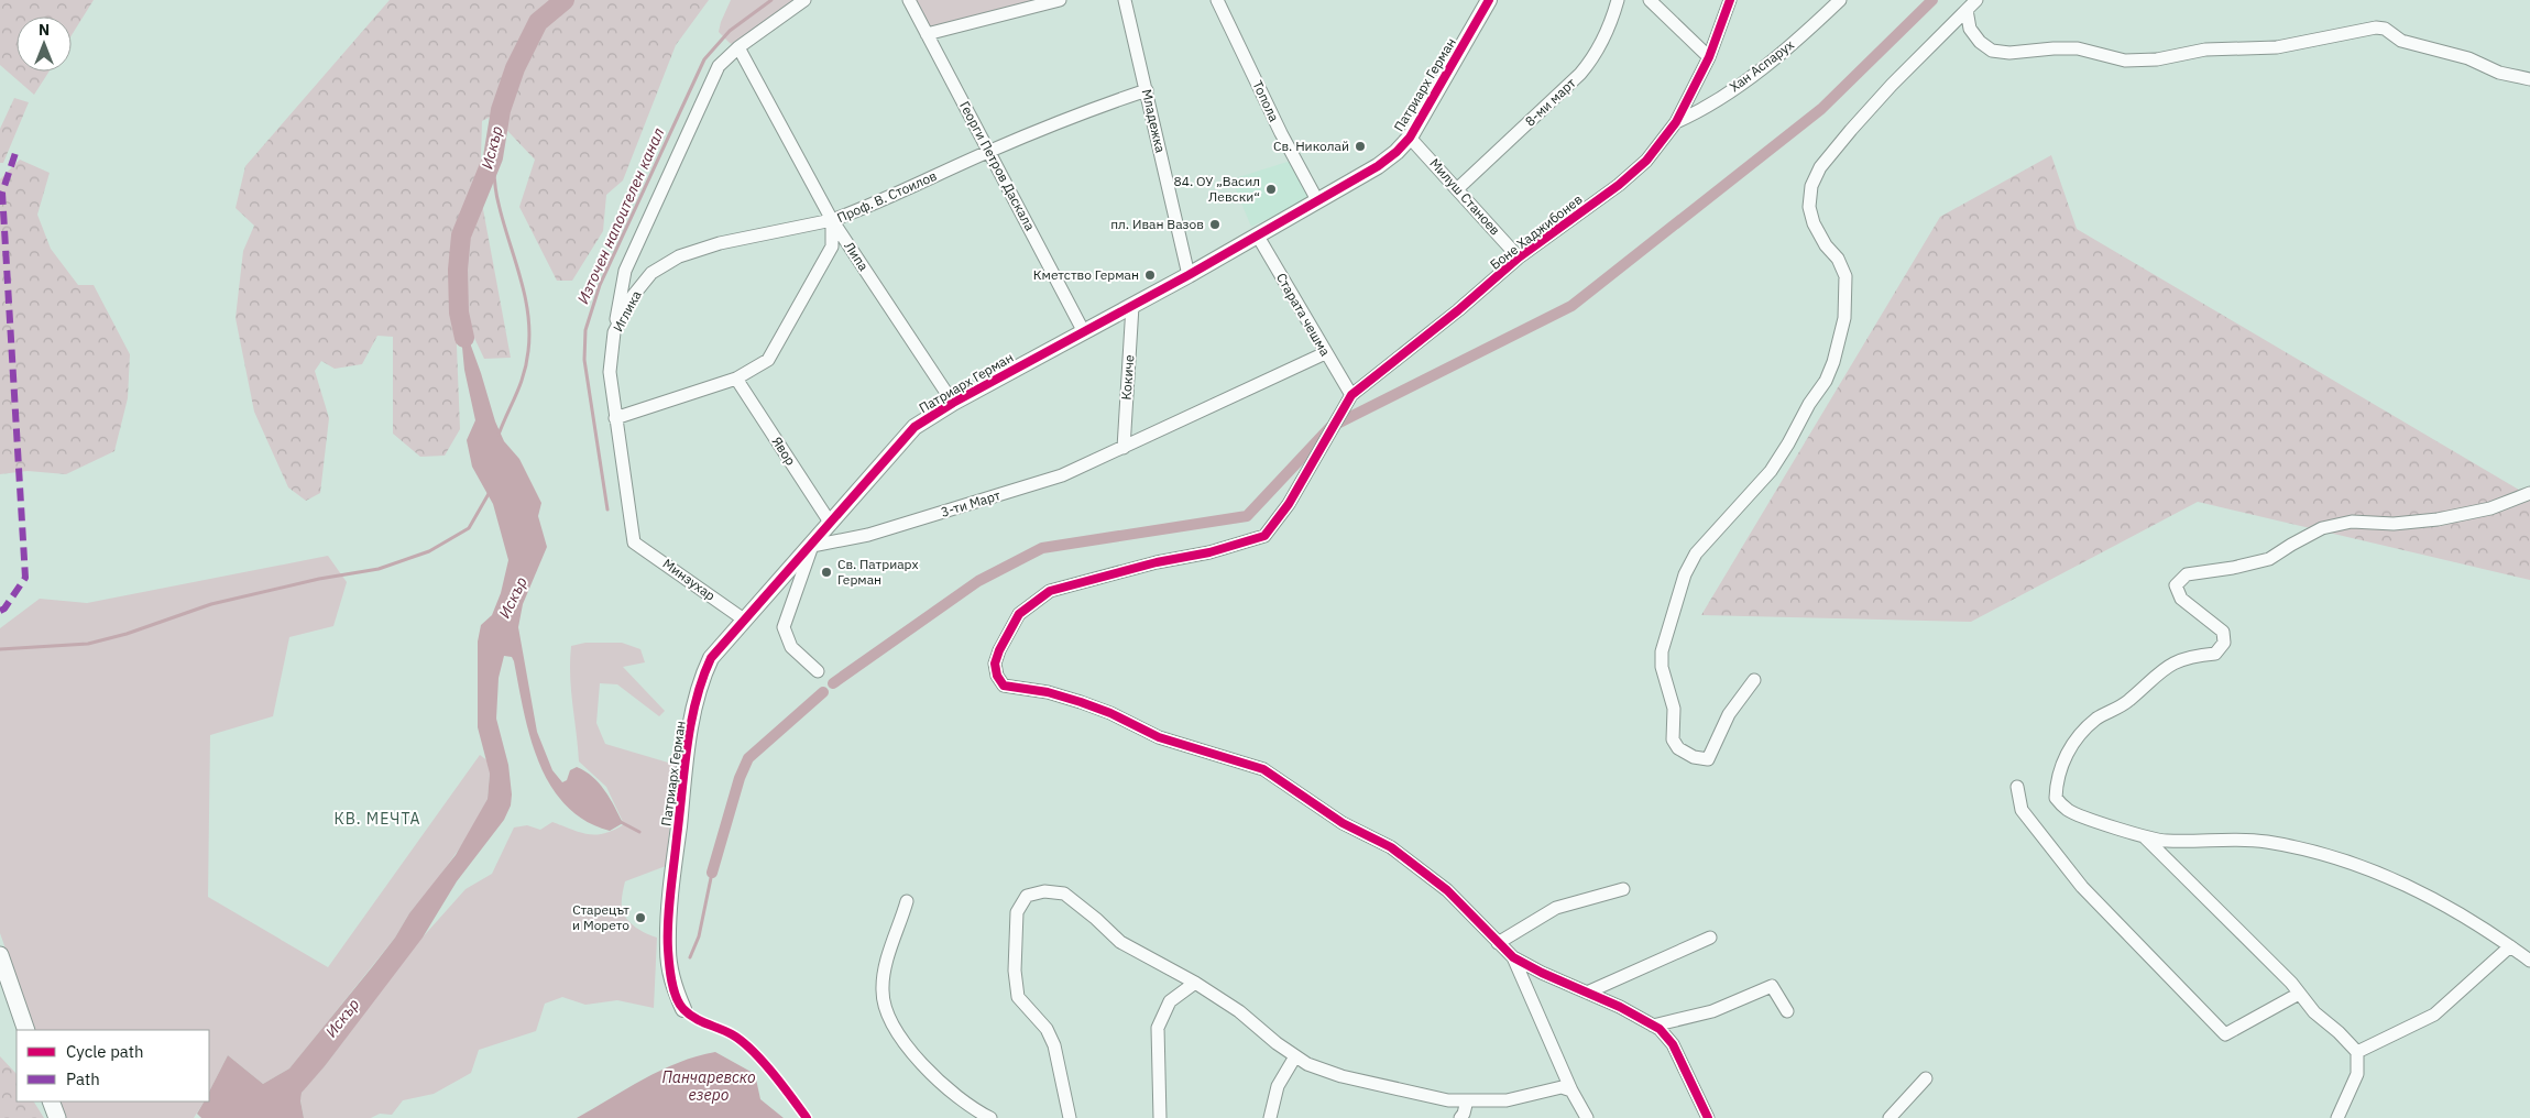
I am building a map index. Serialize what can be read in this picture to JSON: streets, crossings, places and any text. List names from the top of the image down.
{
  "streets": {
    "street": [
      "Хан Аспарух",
      "Патриарх Герман",
      "Топола",
      "8-ми март",
      "Младежка",
      "Георги Петров Даскала",
      "Проф. В. Стоилов",
      "Милуш Станоев",
      "Боне Хаджибонев",
      "Липа",
      "Иглика",
      "Старата чешма",
      "Кокиче",
      "Явор",
      "3-ти Март",
      "Минзухар"
    ]
  },
  "crossings": [
    ["Хан Аспарух", "Боне Хаджибонев"],
    ["Патриарх Герман", "Топола"],
    ["Патриарх Герман", "Младежка"],
    ["Патриарх Герман", "Георги Петров Даскала"],
    ["Патриарх Герман", "Милуш Станоев"],
    ["Патриарх Герман", "Липа"],
    ["Патриарх Герман", "Старата чешма"],
    ["Патриарх Герман", "Кокиче"],
    ["Патриарх Герман", "Явор"],
    ["Патриарх Герман", "3-ти Март"],
    ["Патриарх Герман", "Минзухар"],
    ["8-ми март", "Милуш Станоев"],
    ["Младежка", "Проф. В. Стоилов"],
    ["Георги Петров Даскала", "Проф. В. Стоилов"],
    ["Проф. В. Стоилов", "Липа"],
    ["Проф. В. Стоилов", "Иглика"],
    ["Проф. В. Стоилов", "Явор"],
    ["Милуш Станоев", "Боне Хаджибонев"],
    ["Боне Хаджибонев", "Старата чешма"],
    ["Липа", "Иглика"],
    ["Иглика", "Минзухар"],
    ["Старата чешма", "3-ти Март"],
    ["Кокиче", "3-ти Март"]
  ],
  "districts": ["КВ. МЕЧТА"],
  "water": ["Искър", "Източен напоителен канал", "Панчаревско езеро"],
  "places": [
    "Св. Николай",
    "84. ОУ „Васил Левски“",
    "пл. Иван Вазов",
    "Кметство Герман",
    "Св. Патриарх Герман",
    "Старецът и Морето"
  ],
  "legend": ["Cycle path", "Path"],
  "north": "top"
}
